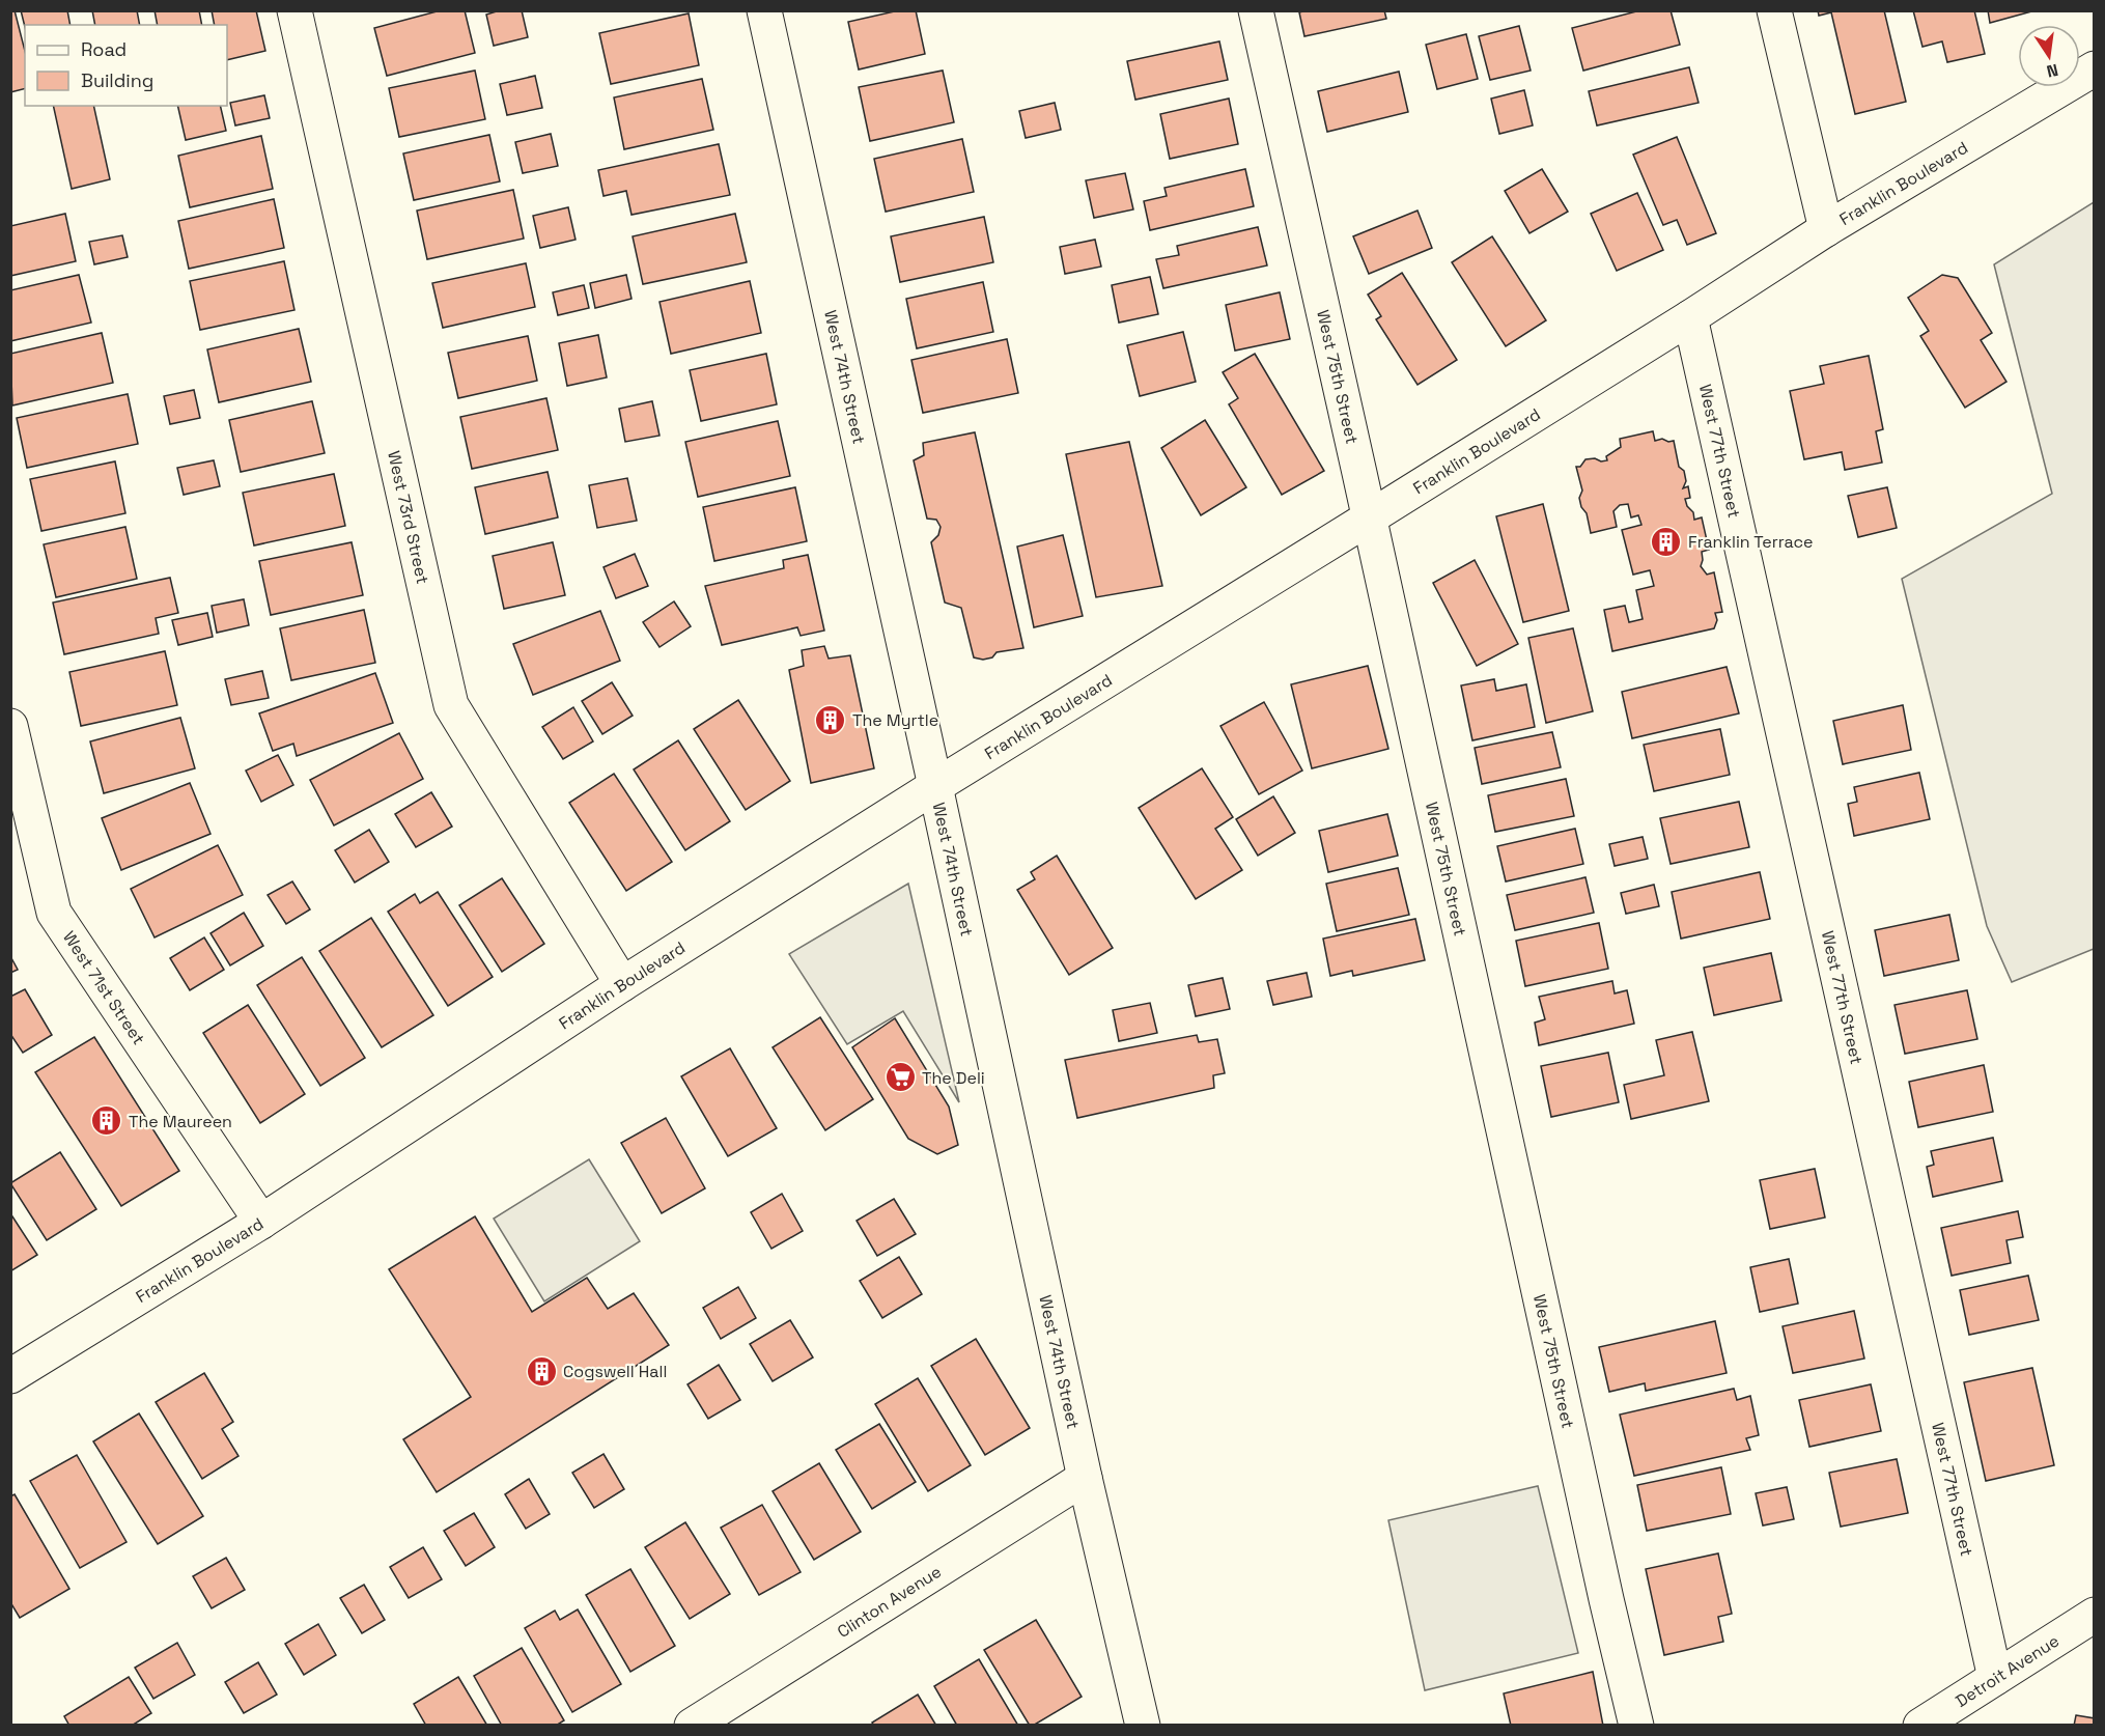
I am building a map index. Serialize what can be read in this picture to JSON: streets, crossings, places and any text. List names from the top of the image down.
{
  "streets": {
    "street": [
      "Franklin Boulevard",
      "West 74th Street",
      "West 75th Street",
      "West 77th Street",
      "West 73rd Street",
      "West 71st Street",
      "Clinton Avenue",
      "Detroit Avenue"
    ]
  },
  "crossings": [
    ["Franklin Boulevard", "West 74th Street"],
    ["Franklin Boulevard", "West 75th Street"],
    ["Franklin Boulevard", "West 77th Street"],
    ["Franklin Boulevard", "West 73rd Street"],
    ["Franklin Boulevard", "West 71st Street"],
    ["West 74th Street", "Clinton Avenue"],
    ["West 77th Street", "Detroit Avenue"]
  ],
  "places": {
    "building": [
      "Franklin Terrace",
      "The Myrtle",
      "The Maureen",
      "Cogswell Hall"
    ],
    "supermarket": ["The Deli"]
  },
  "legend": ["Road", "Building"],
  "north": "bottom"
}
